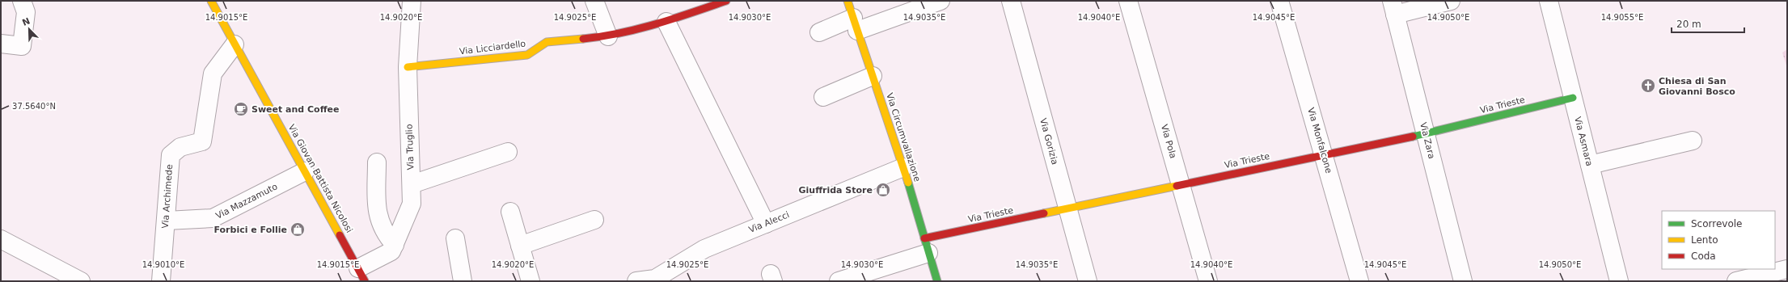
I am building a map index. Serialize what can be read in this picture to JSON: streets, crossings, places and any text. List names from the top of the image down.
{
  "streets": {
    "street": [
      "Via Licciardello",
      "Via Trieste",
      "Via Circumvallazione",
      "Via Monfalcone",
      "Via Zara",
      "Via Gorizia",
      "Via Pola",
      "Via Asmara",
      "Via Truglio",
      "Via Giovan Battista Nicolosi",
      "Via Archimede",
      "Via Mazzamuto",
      "Via Alecci"
    ]
  },
  "crossings": [
    ["Via Licciardello", "Via Truglio"],
    ["Via Trieste", "Via Circumvallazione"],
    ["Via Trieste", "Via Monfalcone"],
    ["Via Trieste", "Via Zara"],
    ["Via Trieste", "Via Gorizia"],
    ["Via Trieste", "Via Pola"],
    ["Via Trieste", "Via Asmara"],
    ["Via Circumvallazione", "Via Alecci"],
    ["Via Truglio", "Via Giovan Battista Nicolosi"],
    ["Via Giovan Battista Nicolosi", "Via Archimede"],
    ["Via Giovan Battista Nicolosi", "Via Mazzamuto"],
    ["Via Archimede", "Via Mazzamuto"]
  ],
  "places": {
    "church": ["Chiesa di San Giovanni Bosco"],
    "cafe": ["Sweet and Coffee"],
    "shop": ["Giuffrida Store", "Forbici e Follie"]
  },
  "legend": ["Scorrevole", "Lento", "Coda"],
  "scale_bar": "20 m",
  "north": "top left",
  "coordinates": [
    "14.9015°E",
    "14.9020°E",
    "14.9025°E",
    "14.9030°E",
    "14.9035°E",
    "14.9050°E",
    "14.9055°E",
    "14.9040°E",
    "14.9045°E",
    "37.5640°N",
    "14.9010°E"
  ]
}
